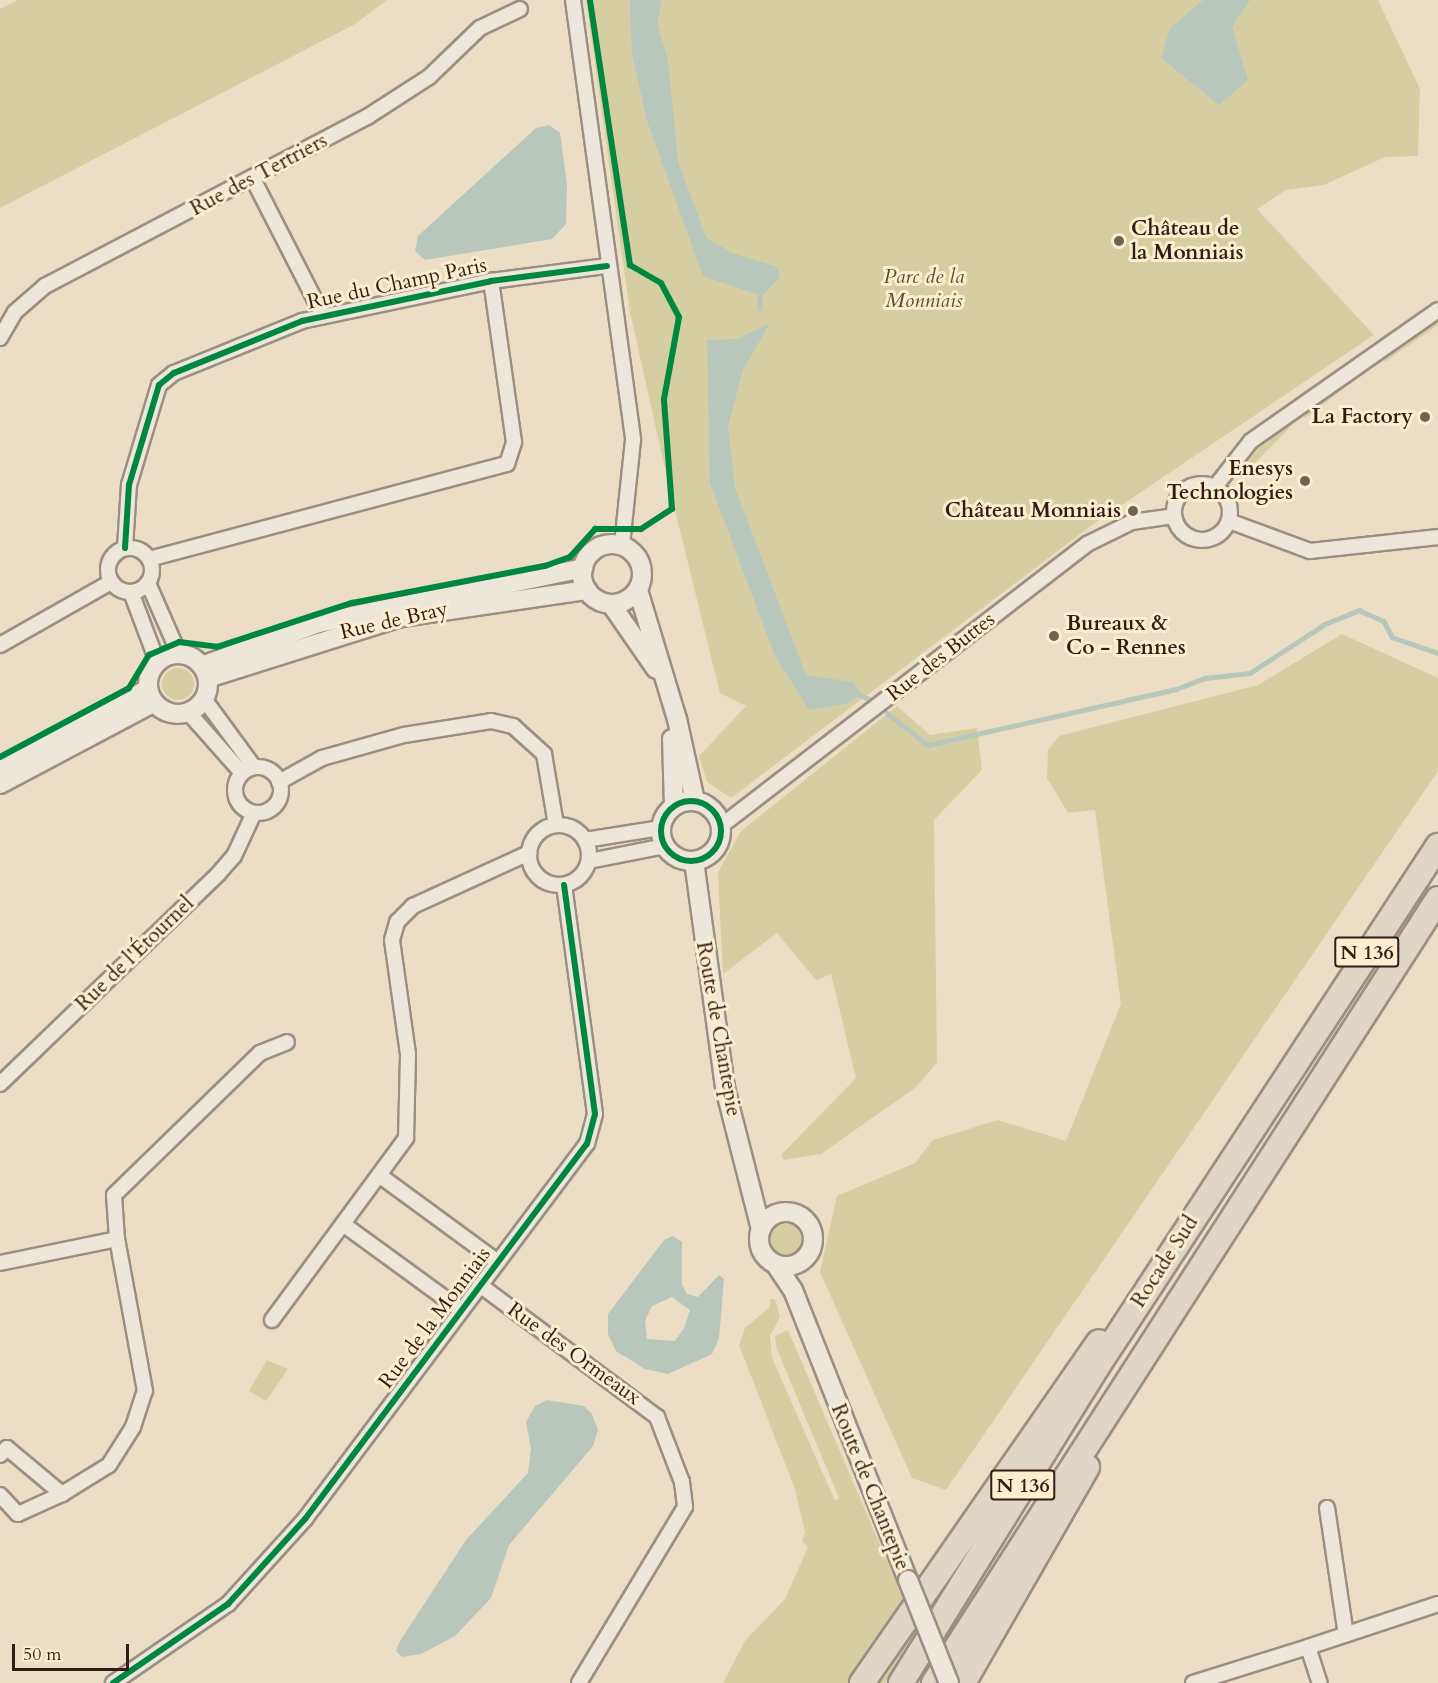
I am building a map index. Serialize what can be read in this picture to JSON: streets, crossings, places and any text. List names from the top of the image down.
{
  "streets": {
    "highway": ["N 136", "Rocade Sud"],
    "street": [
      "Rue des Tertriers",
      "Rue du Champ Paris",
      "Rue de Bray",
      "Rue des Buttes",
      "Rue de l'Étournel",
      "Route de Chantepie",
      "Rue de la Monniais",
      "Rue des Ormeaux"
    ]
  },
  "crossings": [
    ["Rue des Buttes", "Route de Chantepie"],
    ["Rue de la Monniais", "Rue des Ormeaux"]
  ],
  "parks": ["Parc de la Monniais"],
  "places": [
    "Château de la Monniais",
    "La Factory",
    "Enesys Technologies",
    "Château Monniais",
    "Bureaux & Co - Rennes"
  ],
  "scale_bar": "50 m"
}
